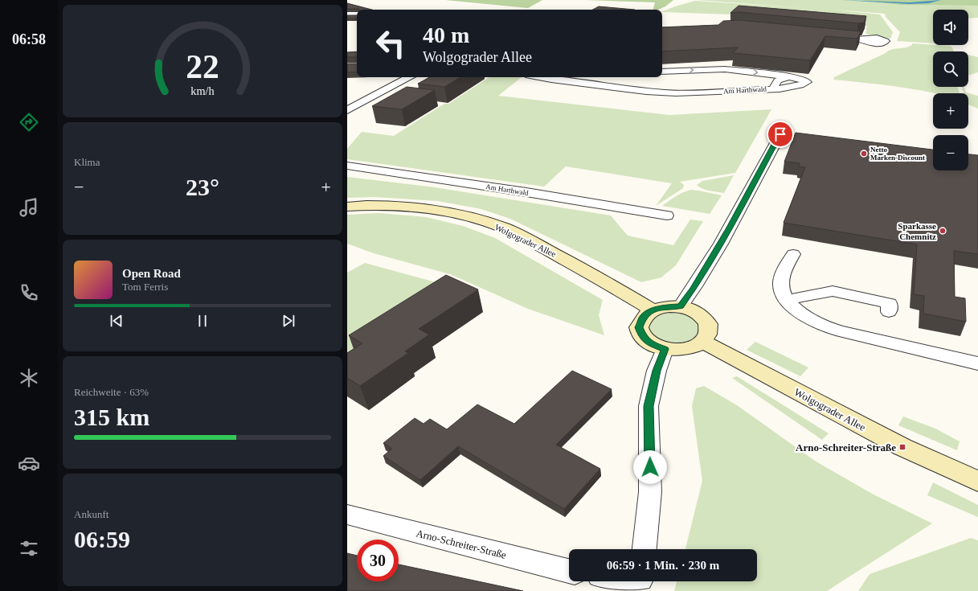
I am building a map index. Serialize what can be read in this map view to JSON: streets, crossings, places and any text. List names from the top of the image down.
{
  "streets": {
    "main road": ["Wolgograder Allee"],
    "street": ["Am Harthwald", "Arno-Schreiter-Straße"]
  },
  "places": {
    "other": ["Netto Marken-Discount", "Sparkasse Chemnitz"],
    "transit": ["Arno-Schreiter-Straße"]
  },
  "page": {
    "tabs": "06:58",
    "map_buttons": ["+", "−"],
    "turn": ["40 m", "Wolgograder Allee"],
    "tile": [
      "Klima",
      ["Reichweite · 63%", "315 km"],
      ["Ankunft", "06:59"]
    ],
    "heat": ["−", "23°", "+"],
    "song": ["Open Road", "Tom Ferris"],
    "limit": "30",
    "trip": "06:59 · 1 Min. · 230 m",
    "gauge": ["22", "km/h"]
  }
}
